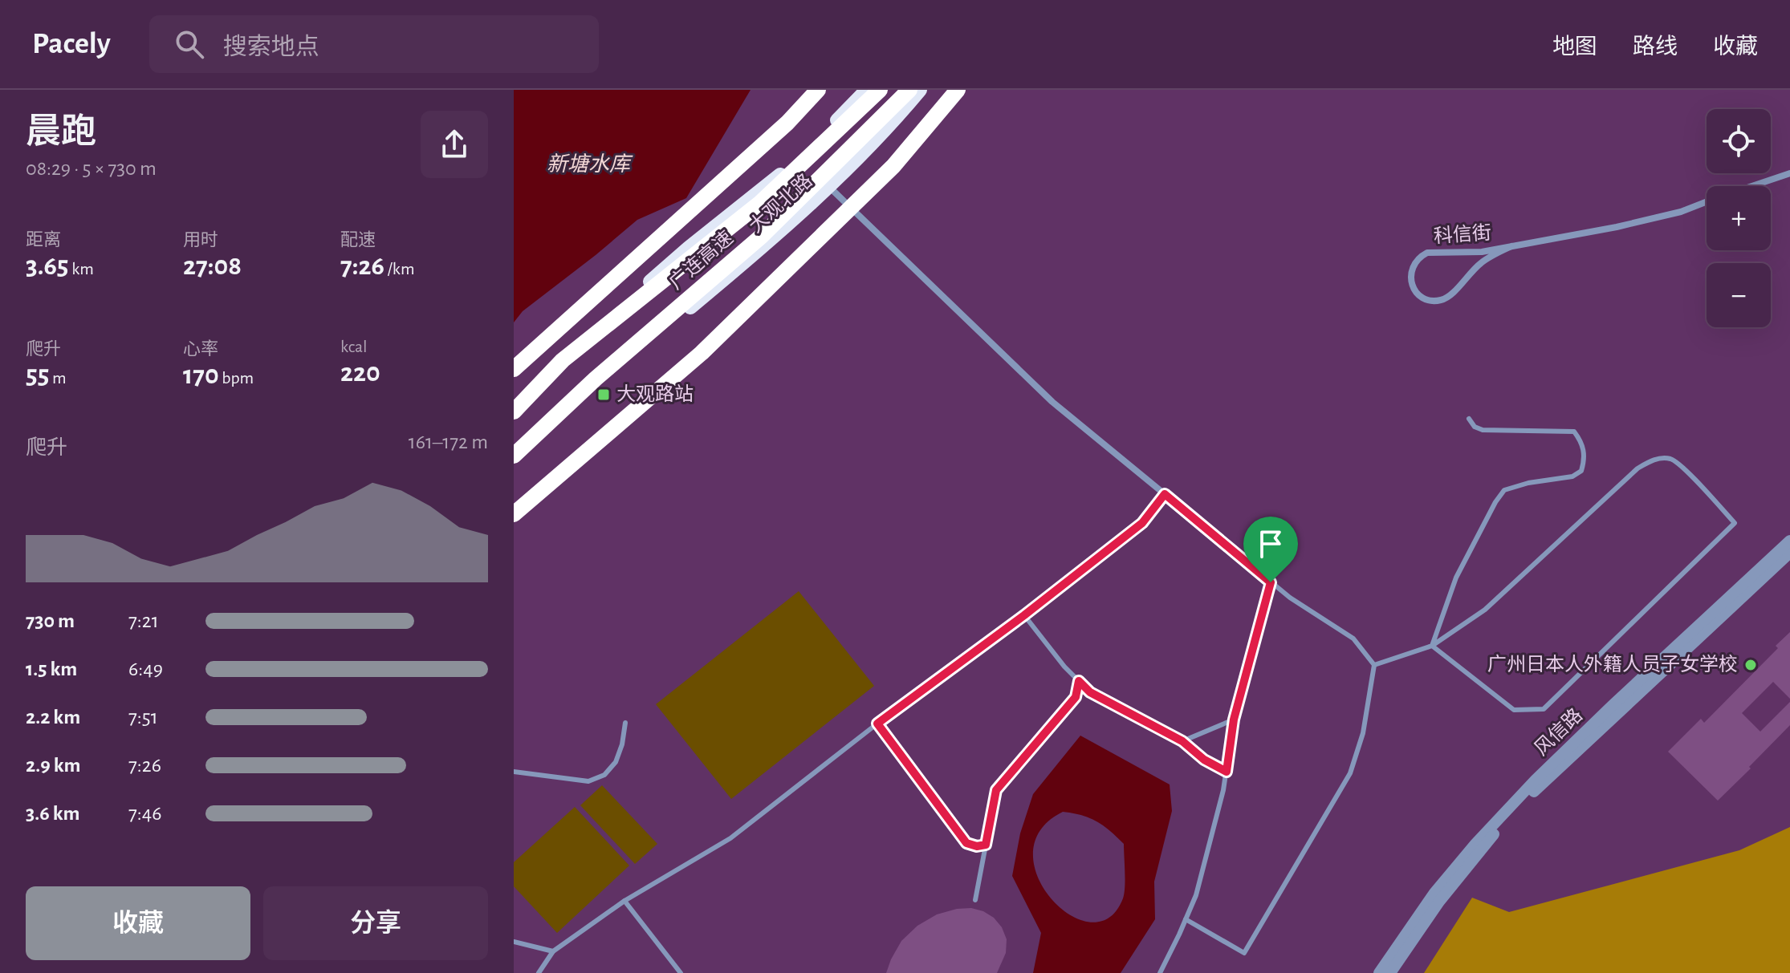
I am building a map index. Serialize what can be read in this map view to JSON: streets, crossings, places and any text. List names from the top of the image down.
{
  "streets": {
    "highway": ["广连高速"],
    "main road": ["大观北路"],
    "street": ["科信街", "风信路"]
  },
  "water": ["新塘水库"],
  "places": {
    "transit": ["大观路站"],
    "other": ["广州日本人外籍人员子女学校"]
  },
  "page": {
    "header": "Pacely",
    "search": "搜索地点",
    "nav": ["地图", "路线", "收藏"],
    "heading": ["晨跑", "08:29 · 5 × 730 m"],
    "map_buttons": ["+", "−"],
    "stats": [
      ["距离", "3.65 km"],
      ["用时", "27:08"],
      ["配速", "7:26 /km"],
      ["爬升", "55 m"],
      ["心率", "170 bpm"],
      ["kcal", "220"]
    ],
    "chart": ["爬升", "161–172 m"],
    "list": [
      {
        "name": "730 m",
        "note": "7:21"
      },
      {
        "name": "1.5 km",
        "note": "6:49"
      },
      {
        "name": "2.2 km",
        "note": "7:51"
      },
      {
        "name": "2.9 km",
        "note": "7:26"
      },
      {
        "name": "3.6 km",
        "note": "7:46"
      }
    ],
    "buttons": ["收藏", "分享"]
  }
}
